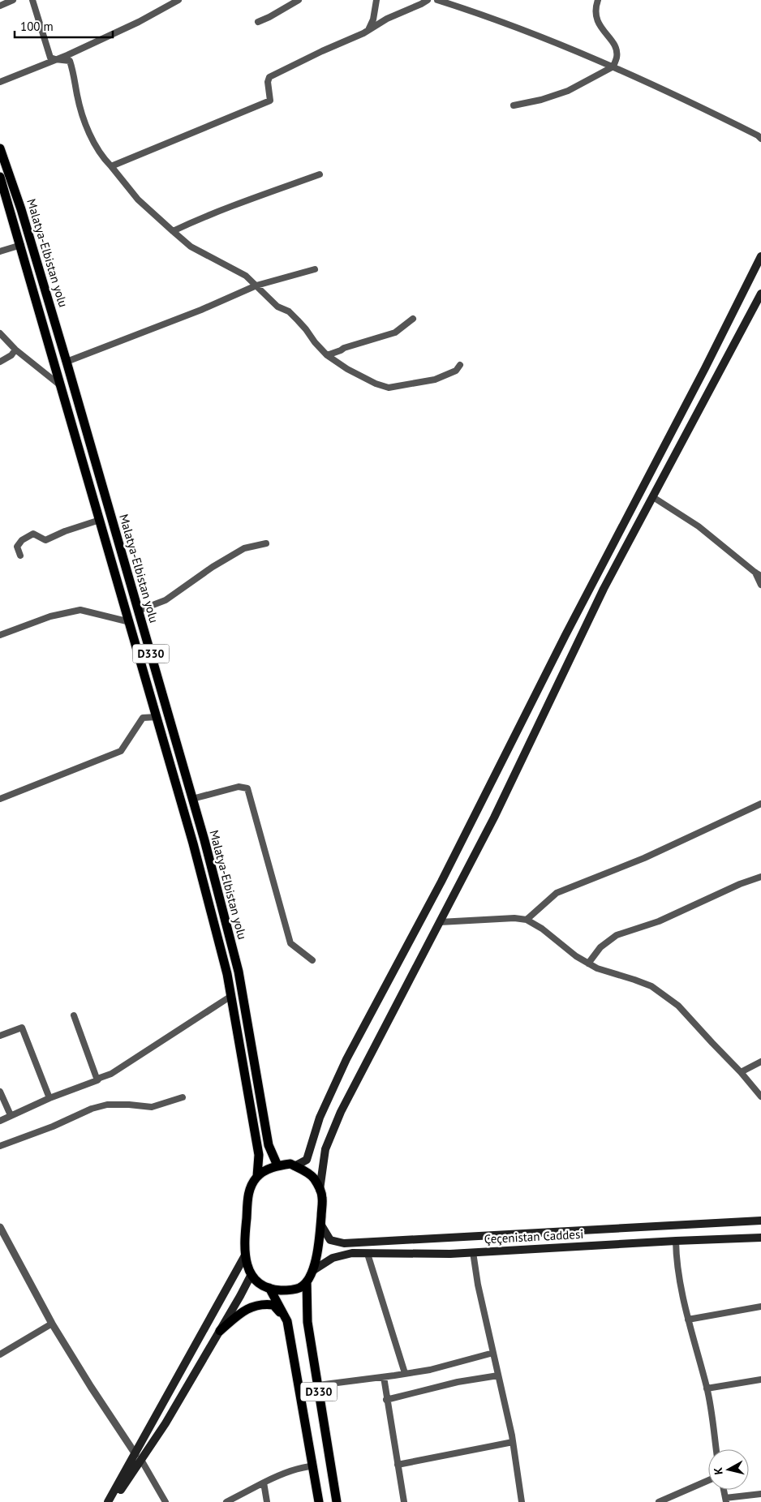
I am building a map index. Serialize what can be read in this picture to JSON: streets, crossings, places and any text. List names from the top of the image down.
{
  "streets": {
    "main road": ["Malatya-Elbistan yolu", "D330", "Çeçenistan Caddesi"]
  },
  "crossings": [
    ["Malatya-Elbistan yolu", "D330"],
    ["Malatya-Elbistan yolu", "Çeçenistan Caddesi"],
    ["D330", "Çeçenistan Caddesi"]
  ],
  "scale_bar": "100 m",
  "north": "left"
}
